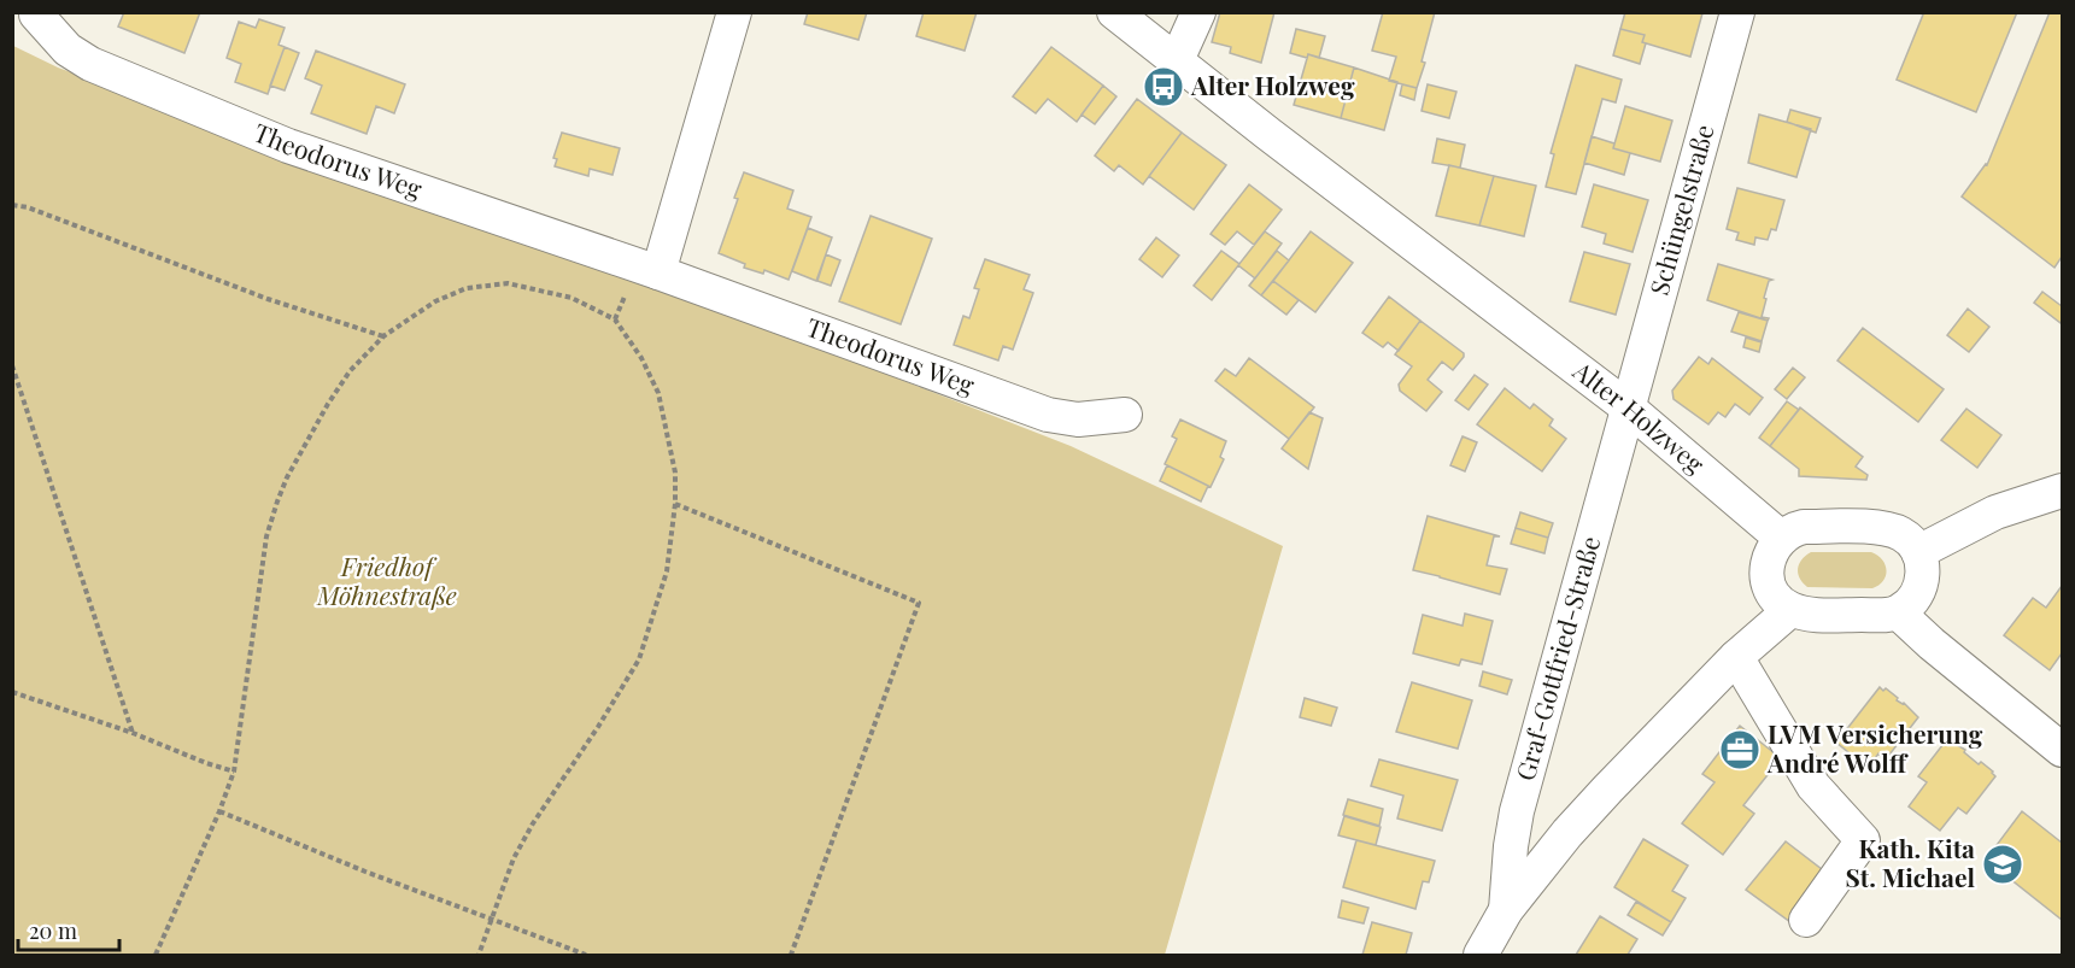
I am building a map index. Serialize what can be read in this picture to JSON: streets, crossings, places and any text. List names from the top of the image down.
{
  "streets": {
    "street": [
      "Theodorus Weg",
      "Schüngelstraße",
      "Alter Holzweg",
      "Graf-Gottfried-Straße"
    ]
  },
  "crossings": [
    ["Schüngelstraße", "Alter Holzweg"],
    ["Schüngelstraße", "Graf-Gottfried-Straße"],
    ["Alter Holzweg", "Graf-Gottfried-Straße"]
  ],
  "parks": ["Friedhof Möhnestraße"],
  "places": {
    "bus stop": ["Alter Holzweg"],
    "office": ["LVM Versicherung André Wolff"],
    "school or university": ["Kath. Kita St. Michael"]
  },
  "scale_bar": "20 m"
}
